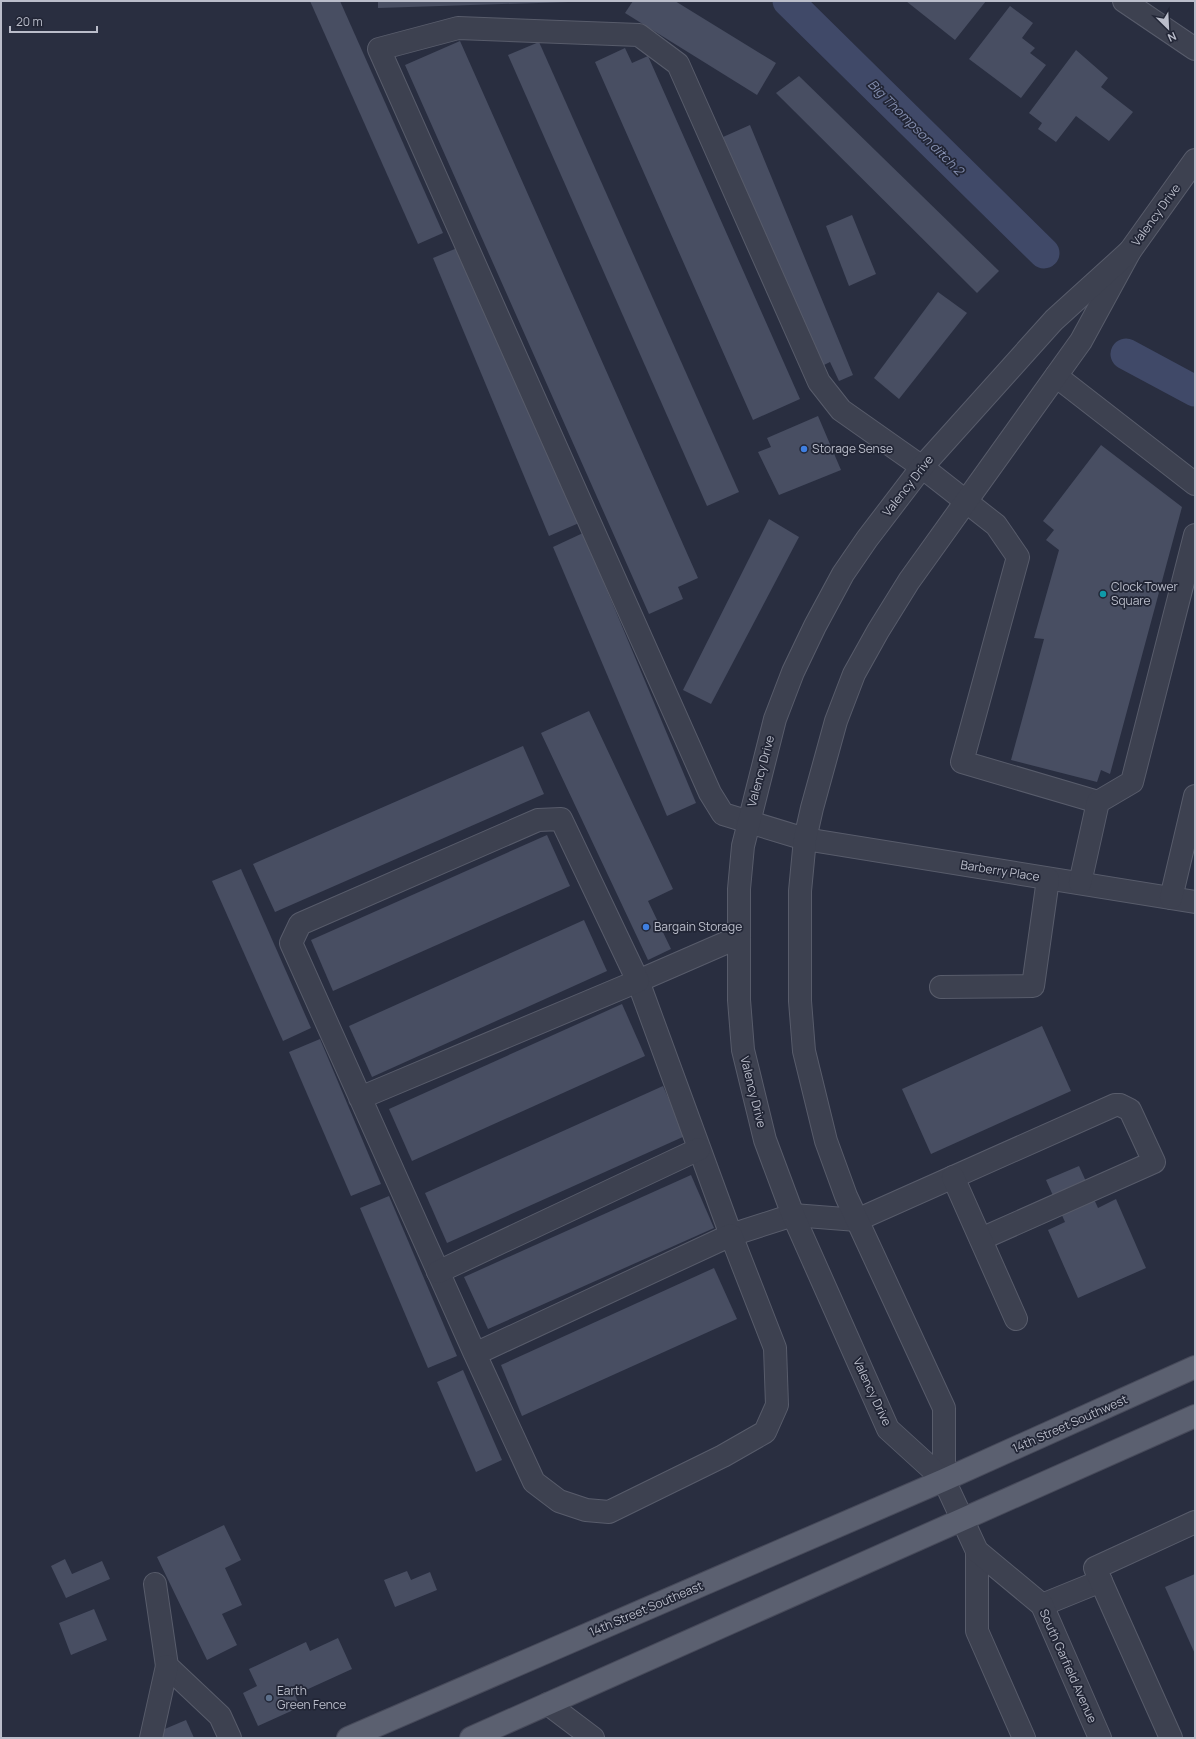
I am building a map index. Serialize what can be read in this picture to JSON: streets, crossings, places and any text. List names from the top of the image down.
{
  "streets": {
    "main road": ["14th Street Southwest", "14th Street Southeast"],
    "street": ["Valency Drive", "Barberry Place", "South Garfield Avenue"]
  },
  "crossings": [
    ["Valency Drive", "Barberry Place"],
    ["Valency Drive", "14th Street Southwest"],
    ["Valency Drive", "14th Street Southeast"],
    ["Valency Drive", "South Garfield Avenue"],
    ["14th Street Southwest", "14th Street Southeast"],
    ["14th Street Southwest", "South Garfield Avenue"],
    ["14th Street Southeast", "South Garfield Avenue"]
  ],
  "water": ["Big Thompson ditch 2"],
  "places": [
    "Storage Sense",
    "Clock Tower Square",
    "Bargain Storage",
    "Earth Green Fence"
  ],
  "scale_bar": "20 m",
  "north": "bottom right"
}
